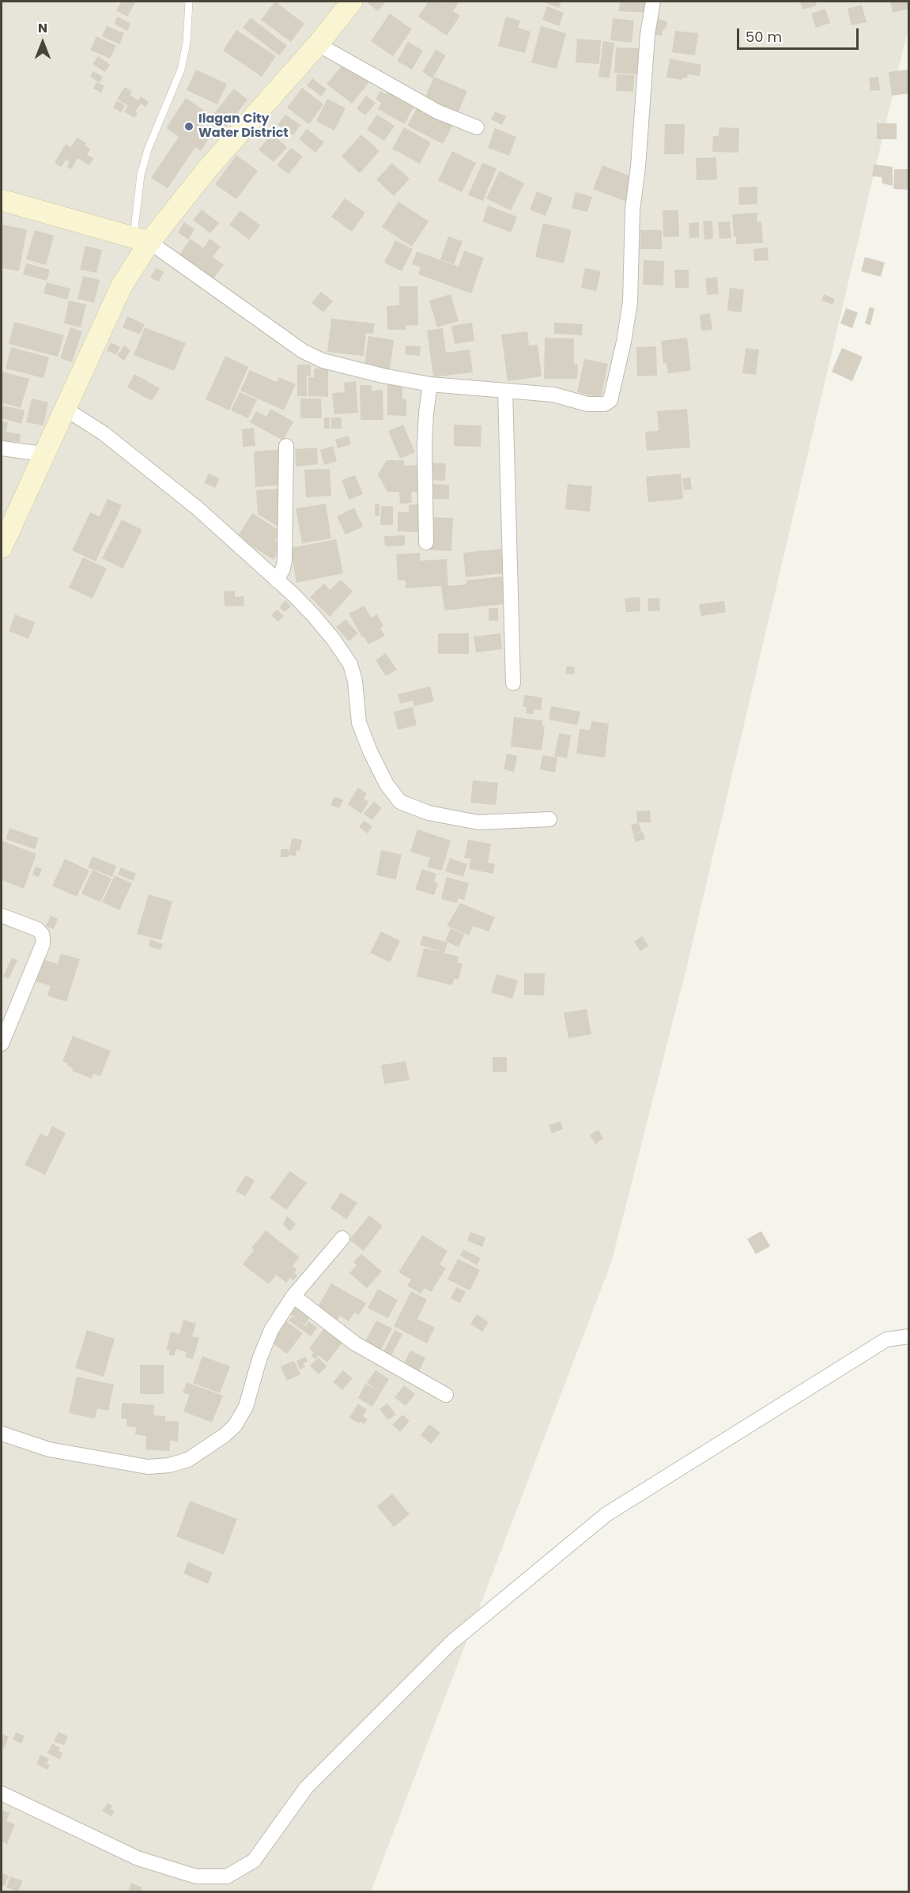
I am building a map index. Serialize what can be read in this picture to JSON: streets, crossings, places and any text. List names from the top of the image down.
{
  "places": ["Ilagan City Water District"],
  "scale_bar": "50 m",
  "north": "top"
}
